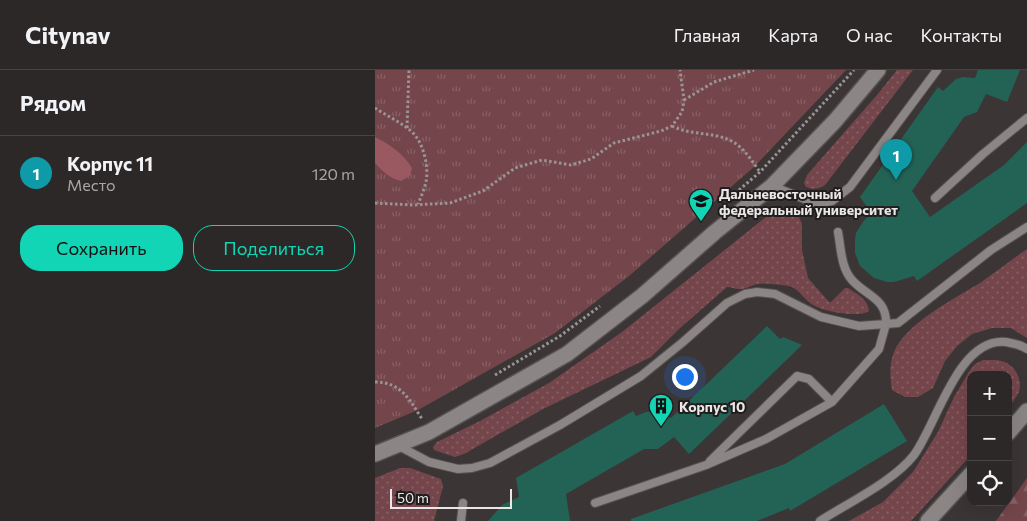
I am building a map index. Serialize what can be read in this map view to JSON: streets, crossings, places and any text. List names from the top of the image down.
{
  "places": {
    "school or university": ["Дальневосточный федеральный университет"],
    "building": ["Корпус 10"]
  },
  "scale_bar": "50 m",
  "page": {
    "header": "Citynav",
    "nav": [
      "Главная",
      "Карта",
      "О нас",
      "Контакты"
    ],
    "heading": "Рядом",
    "list": [
      {
        "mark": "1",
        "name": "Корпус 11",
        "note": "Место",
        "value": "120 m"
      }
    ],
    "pins": "1",
    "buttons": ["Сохранить", "Поделиться"],
    "map_buttons": ["+", "−"],
    "scale": "50 m"
  }
}
